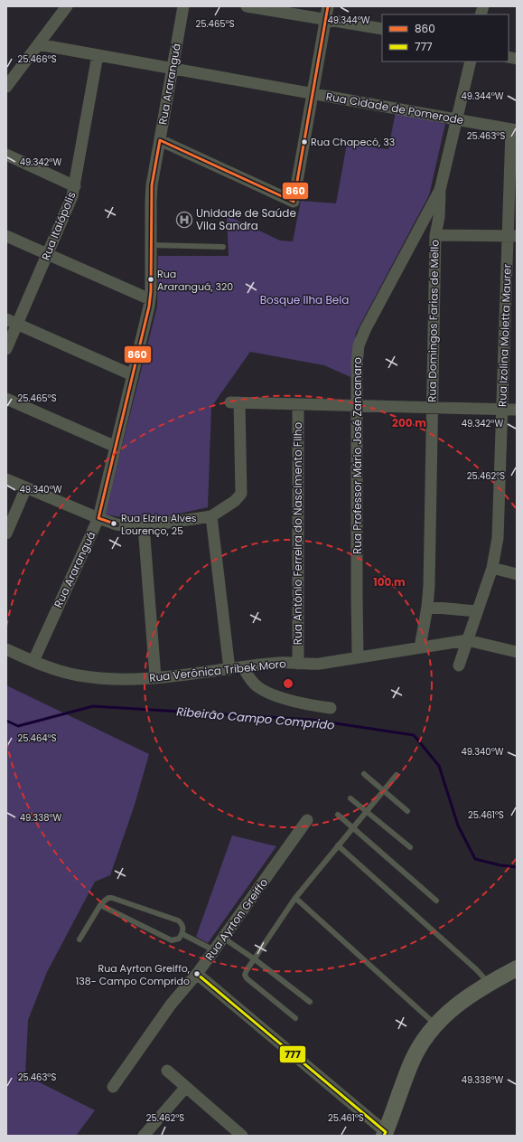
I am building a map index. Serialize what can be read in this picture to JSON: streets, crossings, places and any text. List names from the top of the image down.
{
  "streets": {
    "street": [
      "Rua Araranguá",
      "Rua Cidade de Pomerode",
      "Rua Itaiópolis",
      "Rua Domingos Farias de Mello",
      "Rua Izolina Moletta Maurer",
      "Rua Professor Mário José Zancanaro",
      "Rua Antônio Ferreira do Nascimento Filho",
      "Rua Verônica Tribek Moro",
      "Rua Ayrton Greiffo"
    ]
  },
  "crossings": [
    ["Rua Araranguá", "Rua Cidade de Pomerode"],
    ["Rua Araranguá", "Rua Verônica Tribek Moro"],
    ["Rua Cidade de Pomerode", "Rua Itaiópolis"],
    ["Rua Cidade de Pomerode", "Rua Izolina Moletta Maurer"],
    ["Rua Cidade de Pomerode", "Rua Professor Mário José Zancanaro"],
    ["Rua Domingos Farias de Mello", "Rua Professor Mário José Zancanaro"],
    ["Rua Domingos Farias de Mello", "Rua Verônica Tribek Moro"],
    ["Rua Izolina Moletta Maurer", "Rua Verônica Tribek Moro"],
    ["Rua Professor Mário José Zancanaro", "Rua Verônica Tribek Moro"],
    ["Rua Antônio Ferreira do Nascimento Filho", "Rua Verônica Tribek Moro"]
  ],
  "water": ["Ribeirão Campo Comprido"],
  "parks": ["Bosque Ilha Bela"],
  "places": {
    "other": [
      "Rua Chapecó, 33",
      "Rua Araranguá, 320",
      "Rua Elzira Alves Lourenço, 25",
      "Rua Ayrton Greiffo, 138- Campo Comprido"
    ],
    "hospital": ["Unidade de Saúde Vila Sandra"]
  },
  "lines": ["transit line 860", "transit line 777"],
  "legend": ["860", "777"],
  "coordinates": [
    "49.344°W",
    "25.465°S",
    "25.466°S",
    "25.463°S",
    "49.342°W",
    "25.462°S",
    "49.340°W",
    "25.464°S",
    "25.461°S",
    "49.338°W"
  ],
  "rings": ["200 m", "100 m"]
}
